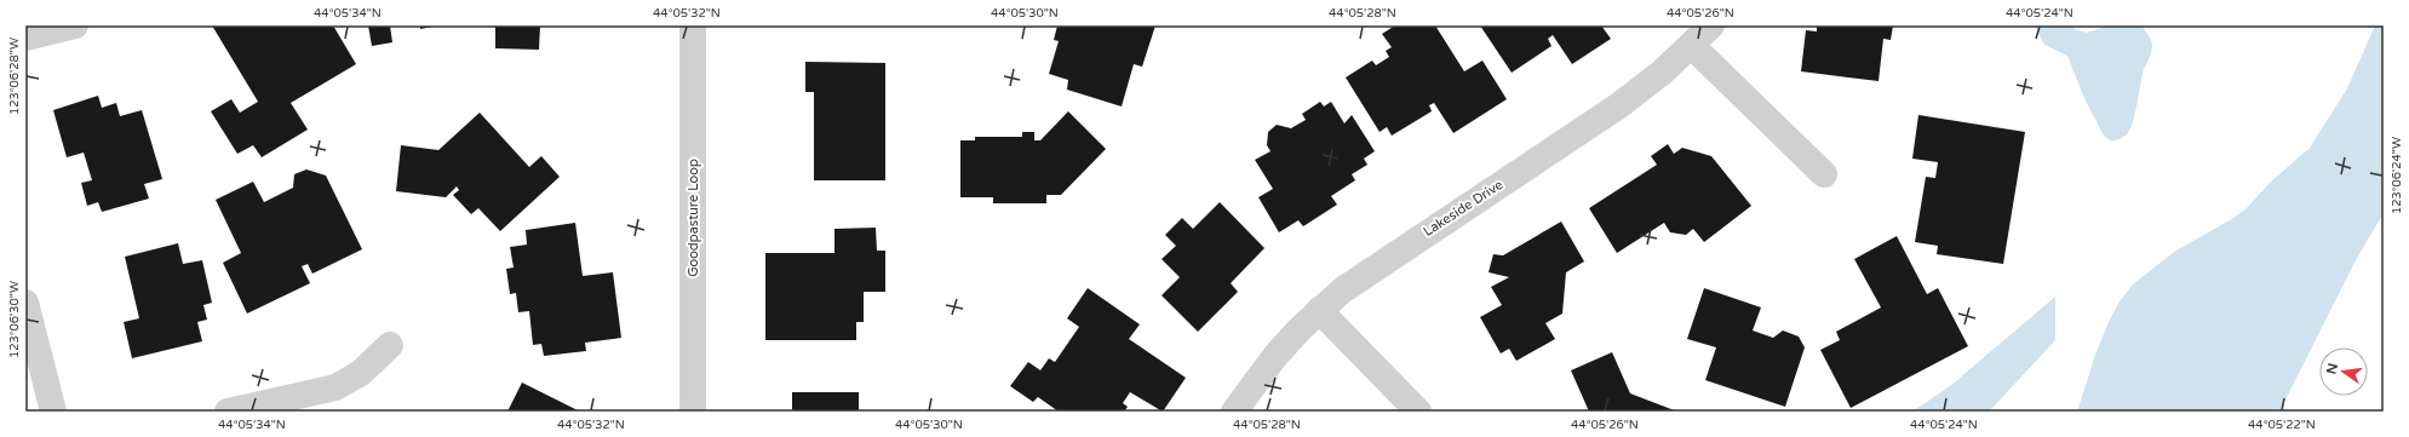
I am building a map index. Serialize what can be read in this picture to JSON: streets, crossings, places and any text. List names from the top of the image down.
{
  "streets": {
    "street": ["Lakeside Drive", "Goodpasture Loop"]
  },
  "north": "left",
  "coordinates": [
    "44°05'34\"N",
    "44°05'32\"N",
    "44°05'30\"N",
    "44°05'28\"N",
    "44°05'26\"N",
    "44°05'24\"N",
    "123°06'28\"W",
    "123°06'24\"W",
    "123°06'30\"W",
    "44°05'22\"N"
  ]
}
